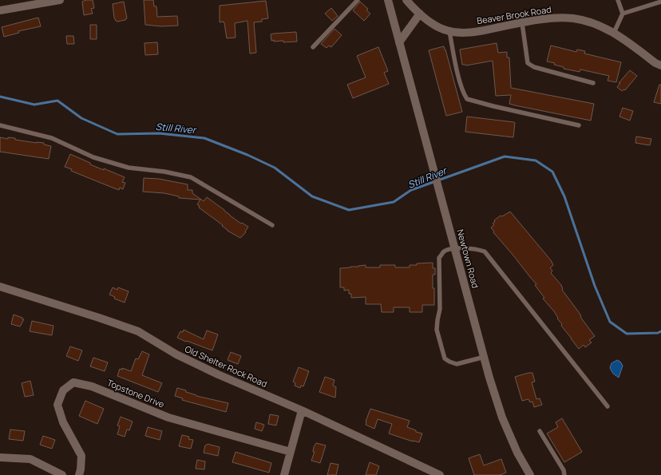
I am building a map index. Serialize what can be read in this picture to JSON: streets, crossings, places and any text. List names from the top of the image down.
{
  "streets": {
    "street": [
      "Beaver Brook Road",
      "Newtown Road",
      "Old Shelter Rock Road",
      "Topstone Drive"
    ]
  },
  "water": ["Still River"]
}
